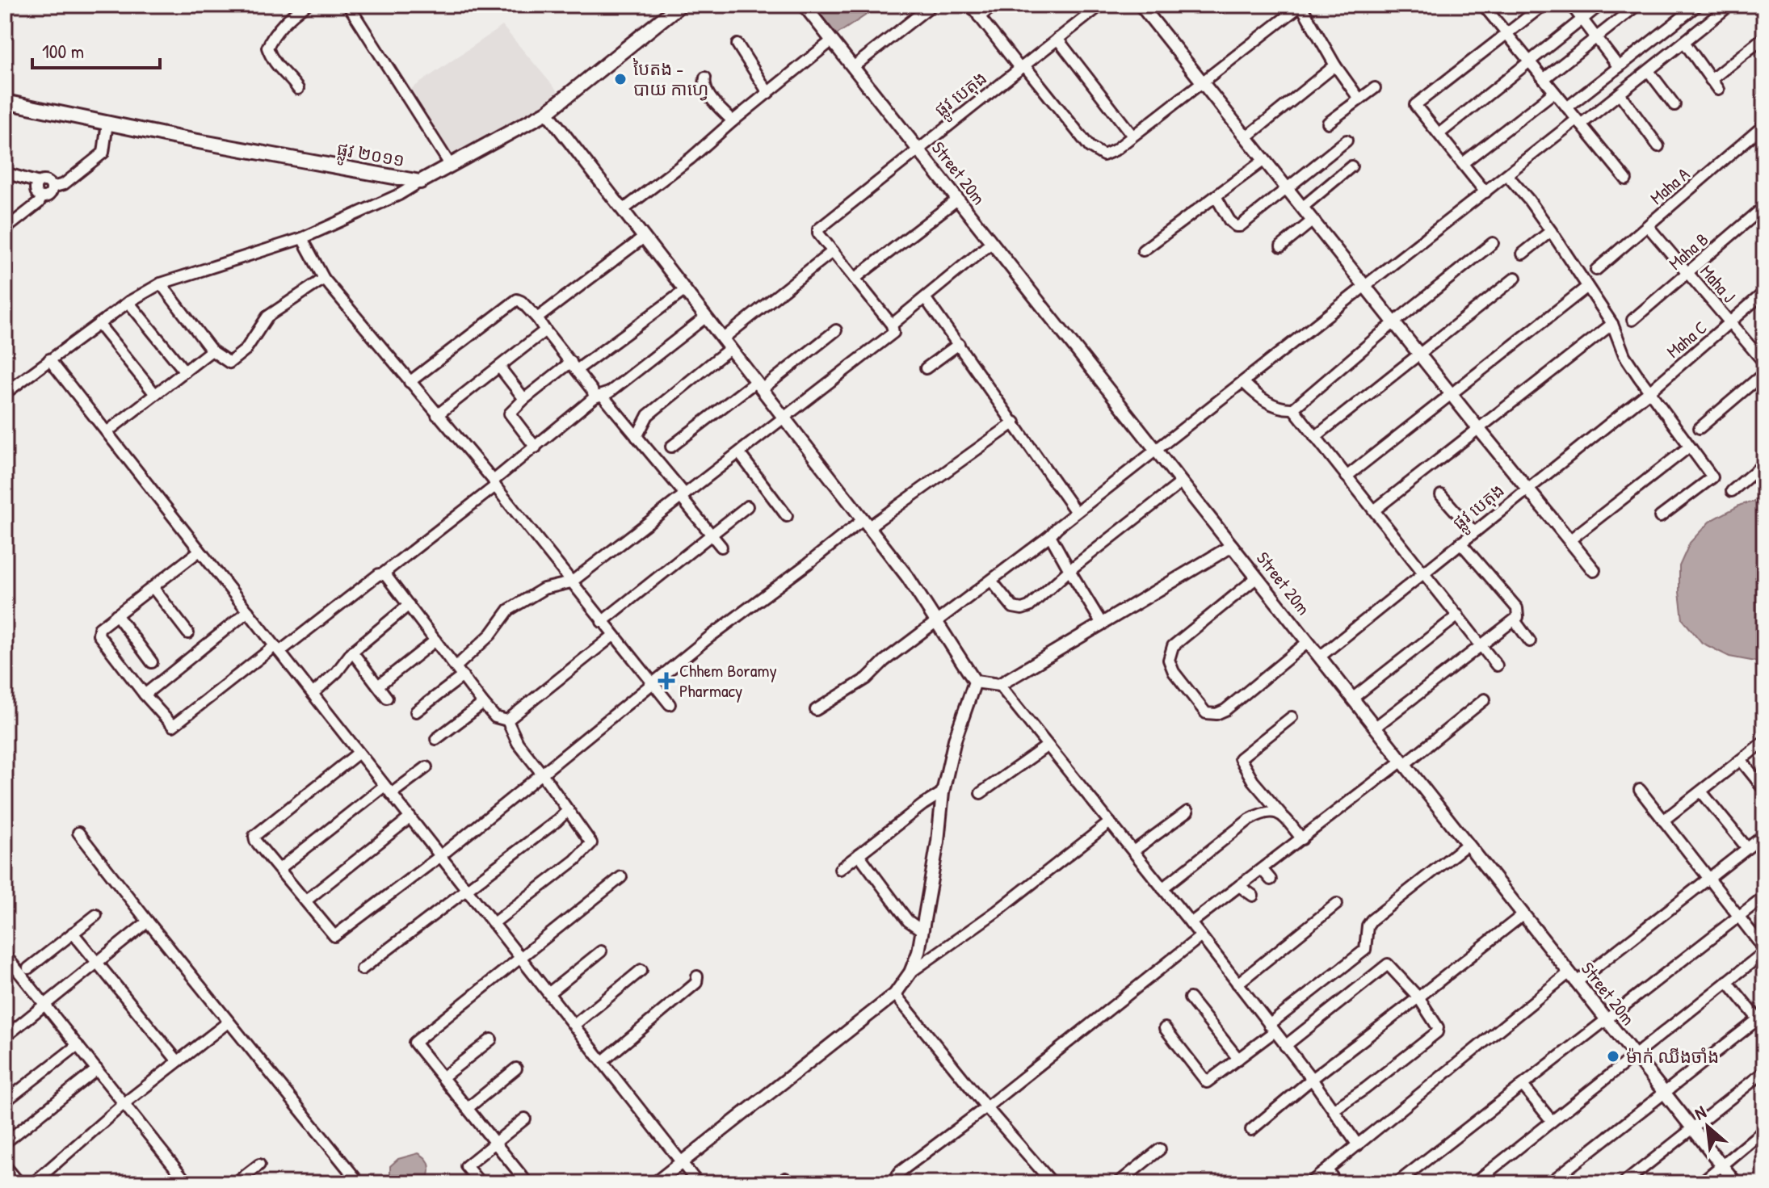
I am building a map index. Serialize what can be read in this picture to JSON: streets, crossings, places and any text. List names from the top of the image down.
{
  "streets": {
    "main road": ["ផ្លូវ ២០១១"],
    "street": [
      "ផ្លូវ បេតុង",
      "Street 20m",
      "Maha A",
      "Maha B",
      "Maha J",
      "Maha C"
    ]
  },
  "crossings": [
    ["ផ្លូវ បេតុង", "Street 20m"],
    ["ផ្លូវ បេតុង", "Maha C"],
    ["Maha A", "Maha J"],
    ["Maha B", "Maha J"],
    ["Maha J", "Maha C"]
  ],
  "places": {
    "other": ["បៃតង - បាយ កាហ្វេ", "ម៉ាក់ ឈីងចាំង"],
    "health": ["Chhem Boramy Pharmacy"]
  },
  "scale_bar": "100 m",
  "north": "top left"
}
